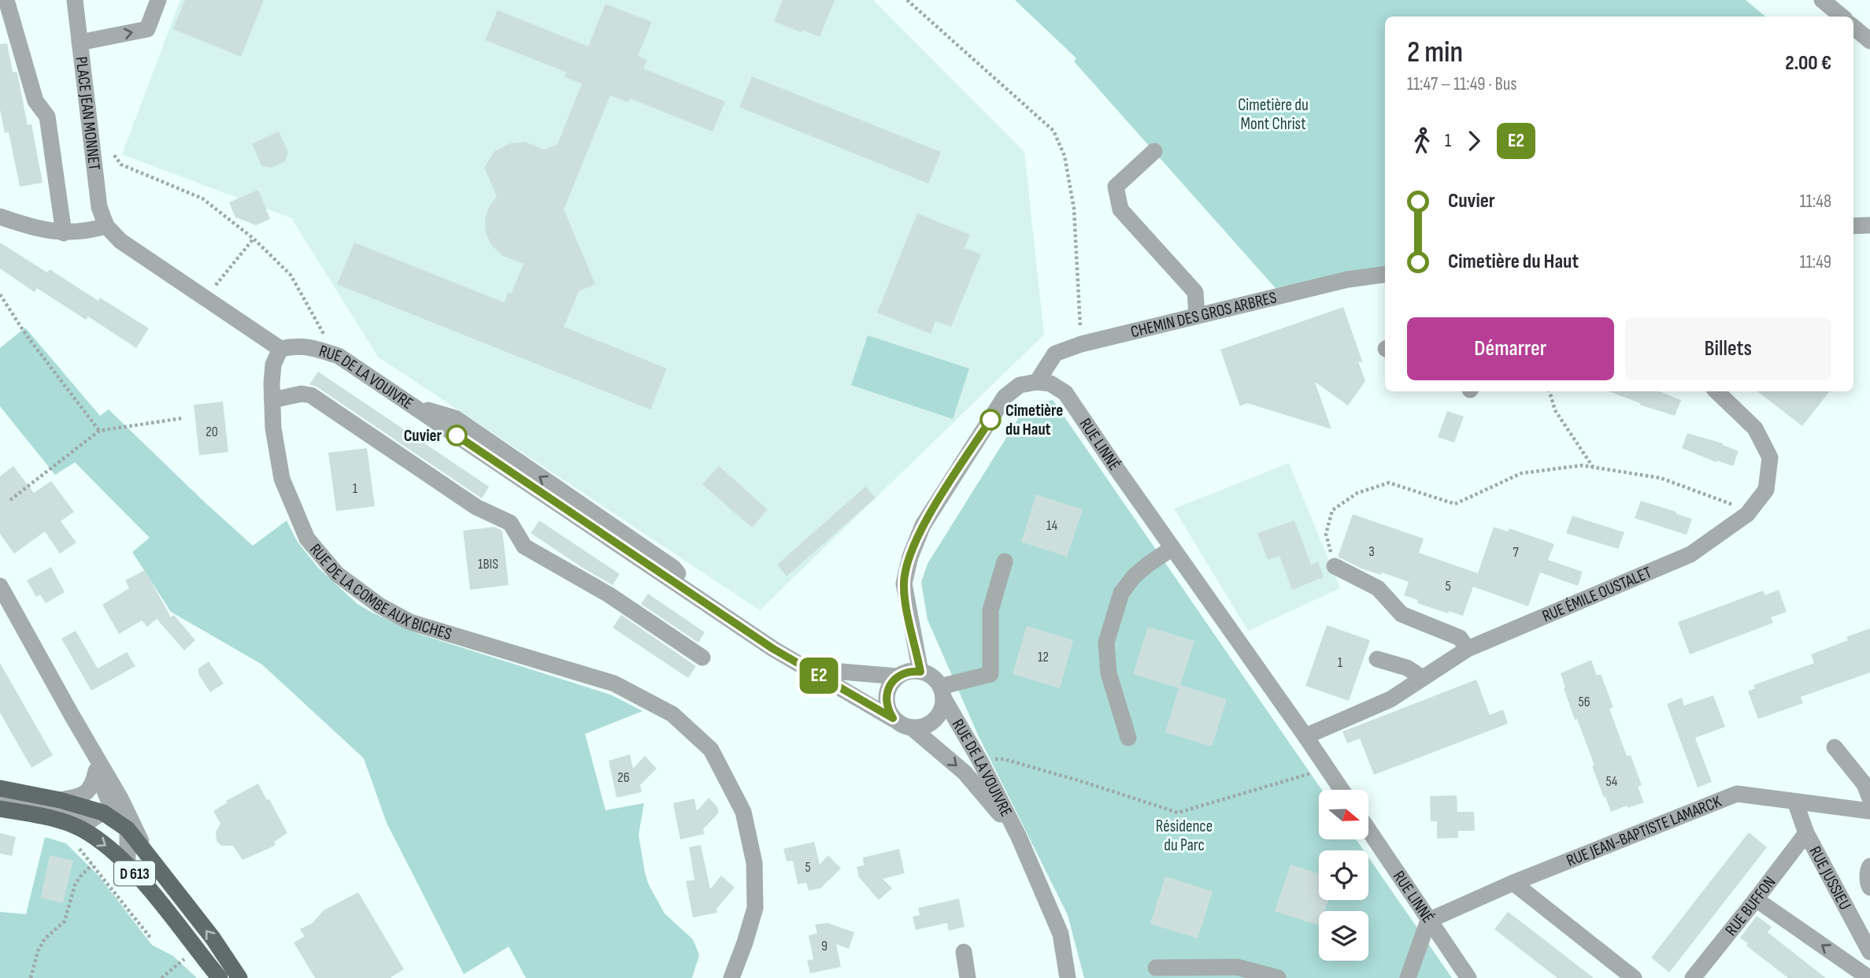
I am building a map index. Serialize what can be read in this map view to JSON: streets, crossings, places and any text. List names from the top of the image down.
{
  "streets": {
    "main road": ["D 613"],
    "street": [
      "PLACE JEAN MONNET",
      "CHEMIN DES GROS ARBRES",
      "RUE DE LA VOUIVRE",
      "RUE LINNÉ",
      "RUE DE LA COMBE AUX BICHES",
      "RUE ÉMILE OUSTALET",
      "RUE JEAN-BAPTISTE LAMARCK",
      "RUE JUSSIEU",
      "RUE BUFFON"
    ]
  },
  "crossings": [
    ["CHEMIN DES GROS ARBRES", "RUE LINNÉ"],
    ["RUE DE LA VOUIVRE", "RUE DE LA COMBE AUX BICHES"],
    ["RUE LINNÉ", "RUE ÉMILE OUSTALET"],
    ["RUE LINNÉ", "RUE JEAN-BAPTISTE LAMARCK"],
    ["RUE JEAN-BAPTISTE LAMARCK", "RUE JUSSIEU"],
    ["RUE JUSSIEU", "RUE BUFFON"]
  ],
  "parks": ["Cimetière du Mont Christ", "Résidence du Parc"],
  "places": ["Cimetière du Haut", "Cuvier"],
  "lines": ["bus line E2"],
  "house_numbers": [
    "20",
    "1",
    "14",
    "3",
    "7",
    "1BIS",
    "5",
    "12",
    "1",
    "56",
    "26",
    "54",
    "5",
    "9"
  ],
  "north": "right",
  "page": {
    "on_map": "E2",
    "heading": ["2 min", "11:47 – 11:49 · Bus", "2.00 €"],
    "legs": ["1", "E2"],
    "list": [
      {
        "name": "Cuvier",
        "value": "11:48"
      },
      {
        "name": "Cimetière du Haut",
        "value": "11:49"
      }
    ],
    "buttons": ["Démarrer", "Billets"]
  }
}
